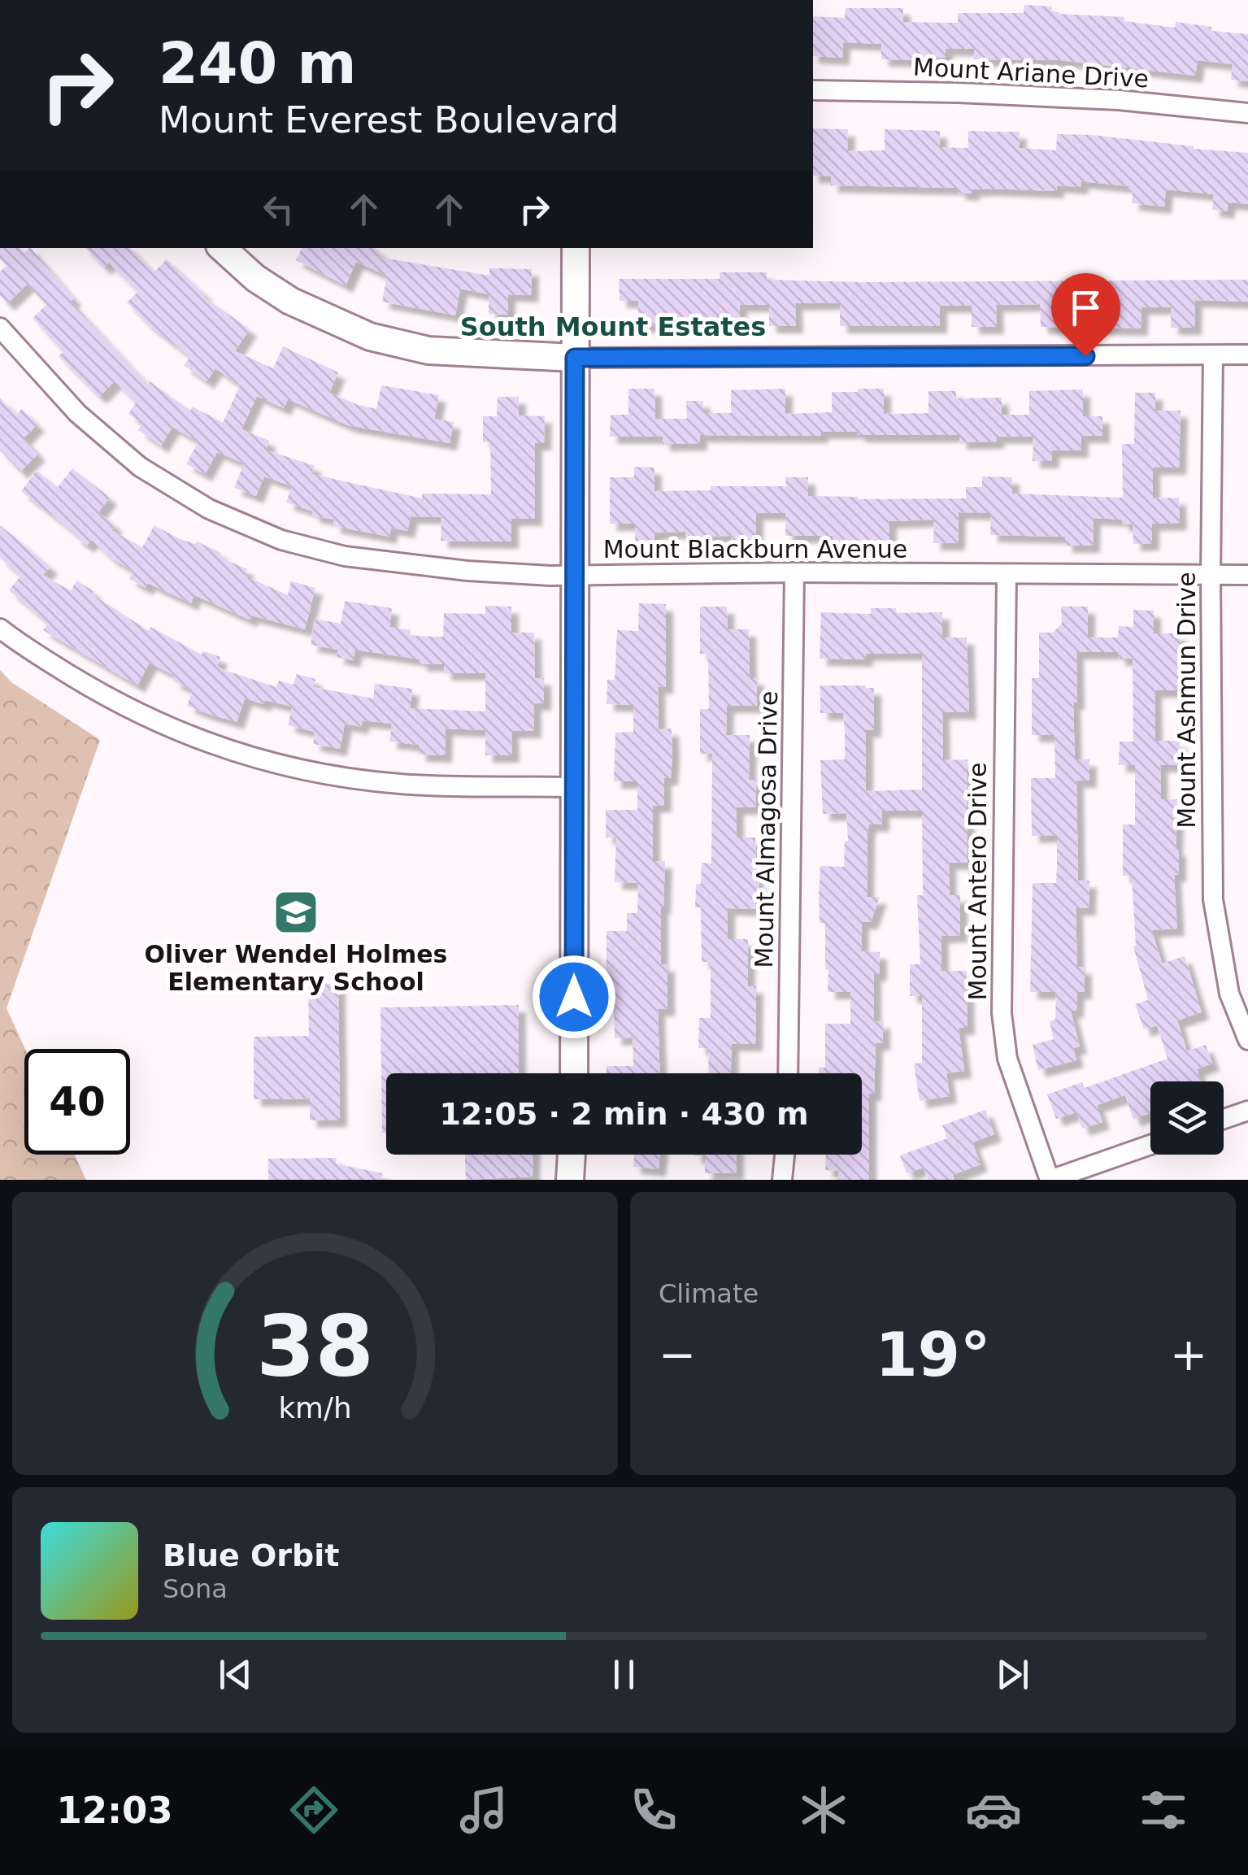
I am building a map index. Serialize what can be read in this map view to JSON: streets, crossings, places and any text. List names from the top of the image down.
{
  "streets": {
    "street": [
      "Mount Ariane Drive",
      "Mount Blackburn Avenue",
      "Mount Ashmun Drive",
      "Mount Almagosa Drive",
      "Mount Antero Drive"
    ]
  },
  "crossings": [
    ["Mount Blackburn Avenue", "Mount Ashmun Drive"],
    ["Mount Blackburn Avenue", "Mount Almagosa Drive"],
    ["Mount Blackburn Avenue", "Mount Antero Drive"]
  ],
  "districts": ["South Mount Estates"],
  "places": {
    "school or university": ["Oliver Wendel Holmes Elementary School"]
  },
  "page": {
    "turn": ["240 m", "Mount Everest Boulevard"],
    "limit": "40",
    "trip": "12:05 · 2 min · 430 m",
    "tile": "Climate",
    "heat": ["−", "19°", "+"],
    "song": ["Blue Orbit", "Sona"],
    "tabs": "12:03",
    "gauge": ["38", "km/h"]
  }
}
